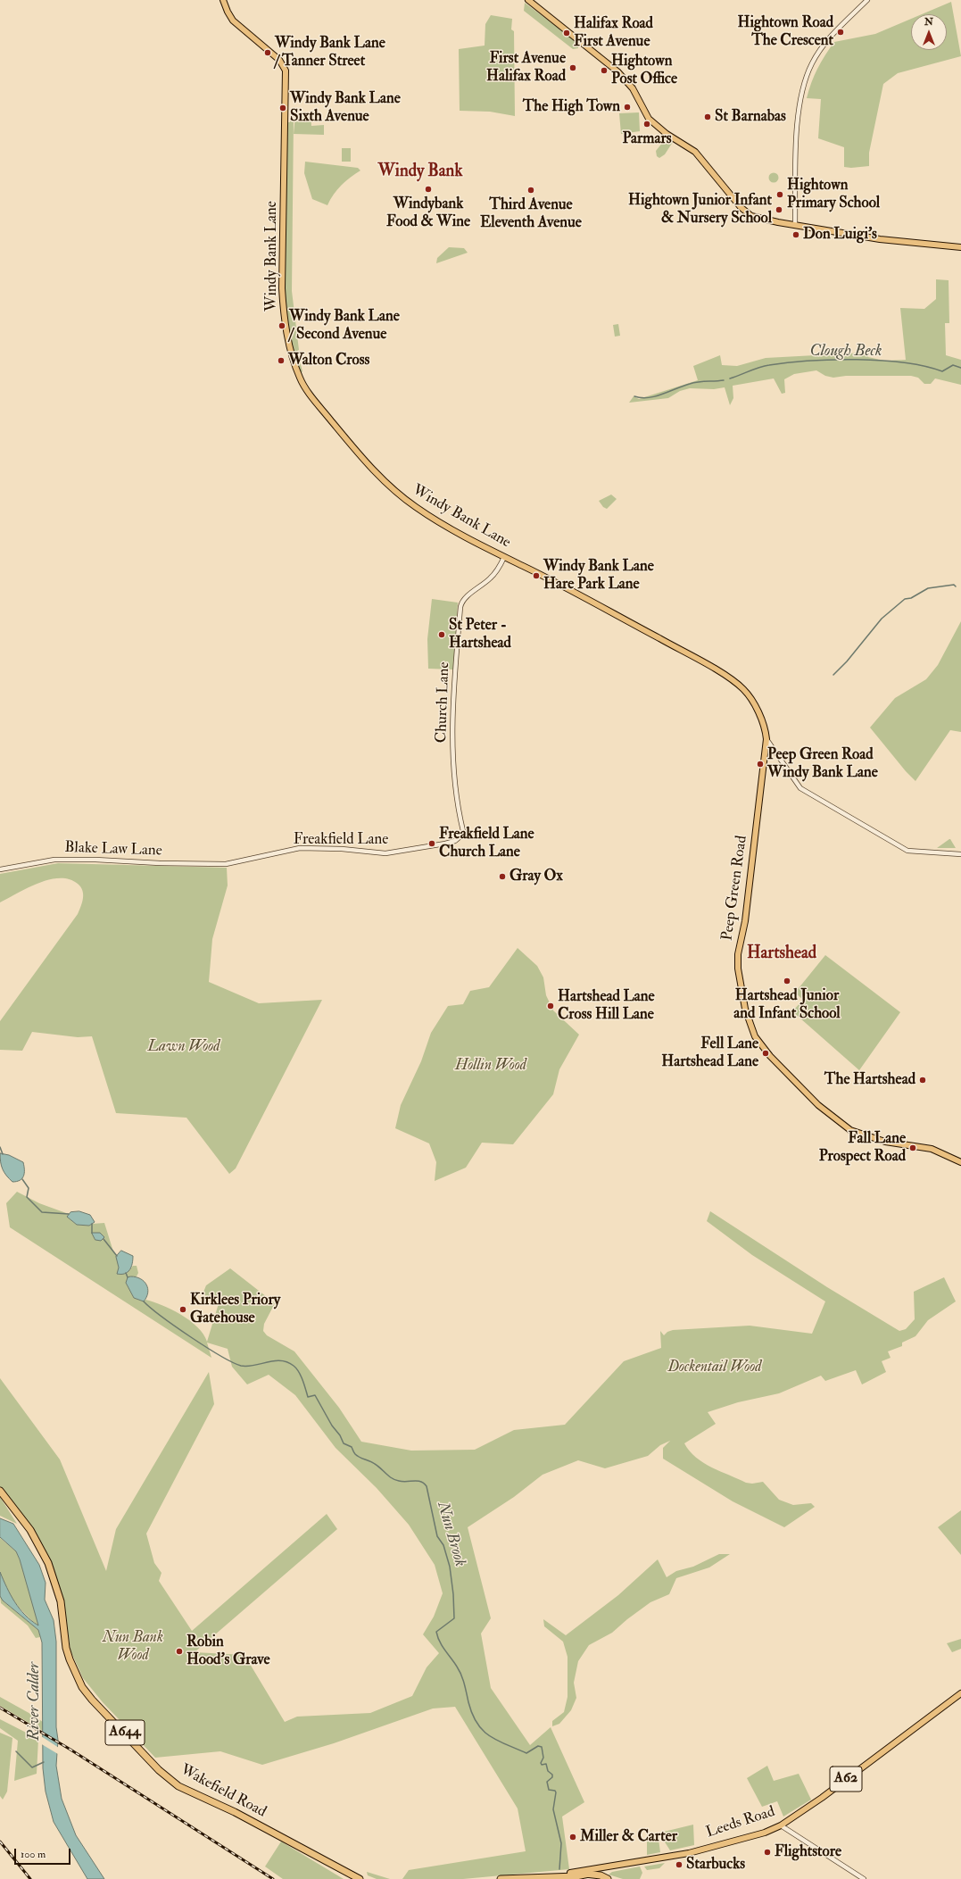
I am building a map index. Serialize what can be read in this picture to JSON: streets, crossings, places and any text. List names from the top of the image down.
{
  "streets": {
    "highway": [
      "A644",
      "A62",
      "Wakefield Road",
      "Leeds Road"
    ],
    "main road": ["Windy Bank Lane", "Peep Green Road"],
    "street": ["Church Lane", "Freakfield Lane", "Blake Law Lane"]
  },
  "crossings": [
    ["Windy Bank Lane", "Church Lane"],
    ["Windy Bank Lane", "Peep Green Road"],
    ["Church Lane", "Freakfield Lane"],
    ["Freakfield Lane", "Blake Law Lane"]
  ],
  "districts": ["Windy Bank", "Hartshead"],
  "water": ["Clough Beck", "Nun Brook", "River Calder"],
  "parks": [
    "Lawn Wood",
    "Hollin Wood",
    "Dockentail Wood",
    "Nun Bank Wood"
  ],
  "places": [
    "Hightown Road The Crescent",
    "Halifax Road First Avenue",
    "Windy Bank Lane / Tanner Street",
    "First Avenue Halifax Road",
    "Hightown Post Office",
    "The High Town",
    "Windy Bank Lane Sixth Avenue",
    "St Barnabas",
    "Parmars",
    "Windybank Food & Wine",
    "Third Avenue Eleventh Avenue",
    "Hightown Primary School",
    "Hightown Junior Infant & Nursery School",
    "Don Luigi's",
    "Windy Bank Lane / Second Avenue",
    "Walton Cross",
    "Windy Bank Lane Hare Park Lane",
    "St Peter - Hartshead",
    "Peep Green Road Windy Bank Lane",
    "Freakfield Lane Church Lane",
    "Gray Ox",
    "Hartshead Junior and Infant School",
    "Hartshead Lane Cross Hill Lane",
    "Fell Lane Hartshead Lane",
    "The Hartshead",
    "Fall Lane Prospect Road",
    "Kirklees Priory Gatehouse",
    "Robin Hood's Grave",
    "Miller & Carter",
    "Flightstore",
    "Starbucks"
  ],
  "scale_bar": "100 m",
  "north": "top"
}
